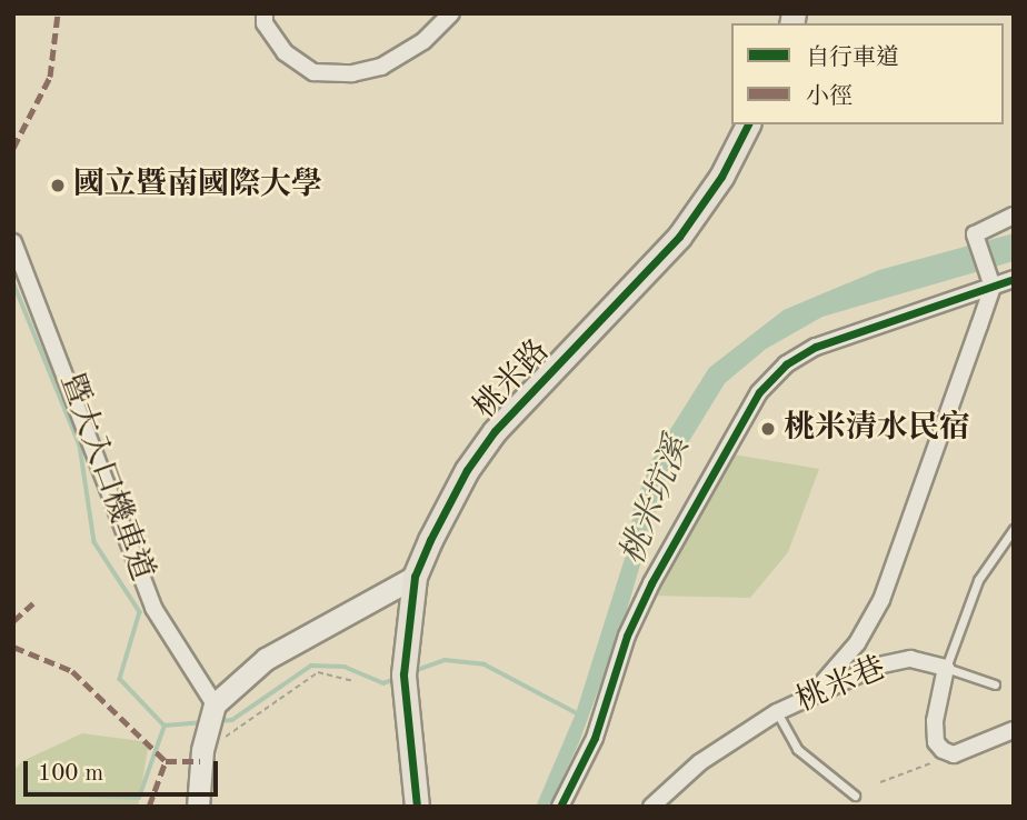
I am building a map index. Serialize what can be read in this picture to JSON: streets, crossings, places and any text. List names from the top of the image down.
{
  "streets": {
    "main road": ["桃米路"],
    "street": ["暨大入口機車道", "桃米巷"]
  },
  "water": ["桃米坑溪"],
  "places": ["國立暨南國際大學", "桃米清水民宿"],
  "legend": ["自行車道", "小徑"],
  "scale_bar": "100 m"
}
